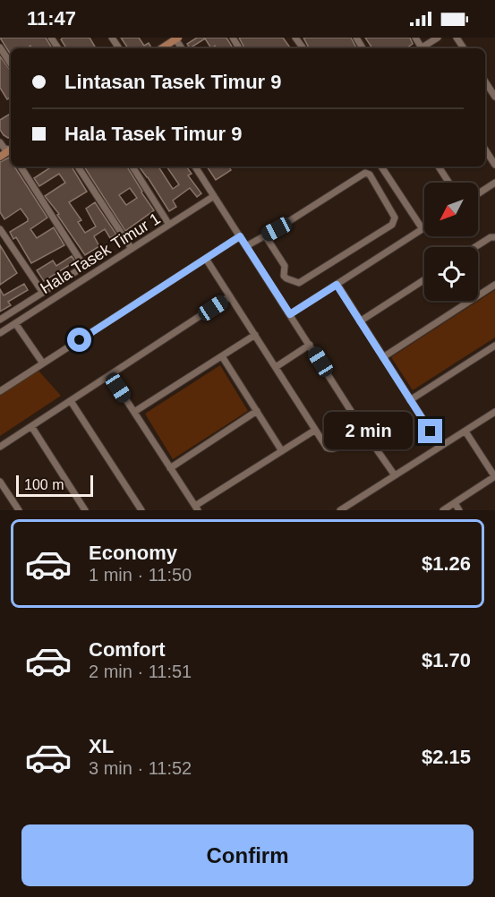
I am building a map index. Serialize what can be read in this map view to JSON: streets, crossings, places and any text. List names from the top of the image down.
{
  "streets": {
    "street": ["Hala Tasek Timur 1"]
  },
  "scale_bar": "100 m",
  "north": "bottom left",
  "page": {
    "status": "11:47",
    "banner": ["Lintasan Tasek Timur 9", "Hala Tasek Timur 9"],
    "bubble": "2 min",
    "scale": "100 m",
    "list": [
      {
        "name": "Economy",
        "note": "1 min · 11:50",
        "value": "$1.26"
      },
      {
        "name": "Comfort",
        "note": "2 min · 11:51",
        "value": "$1.70"
      },
      {
        "name": "XL",
        "note": "3 min · 11:52",
        "value": "$2.15"
      }
    ],
    "buttons": "Confirm"
  }
}
